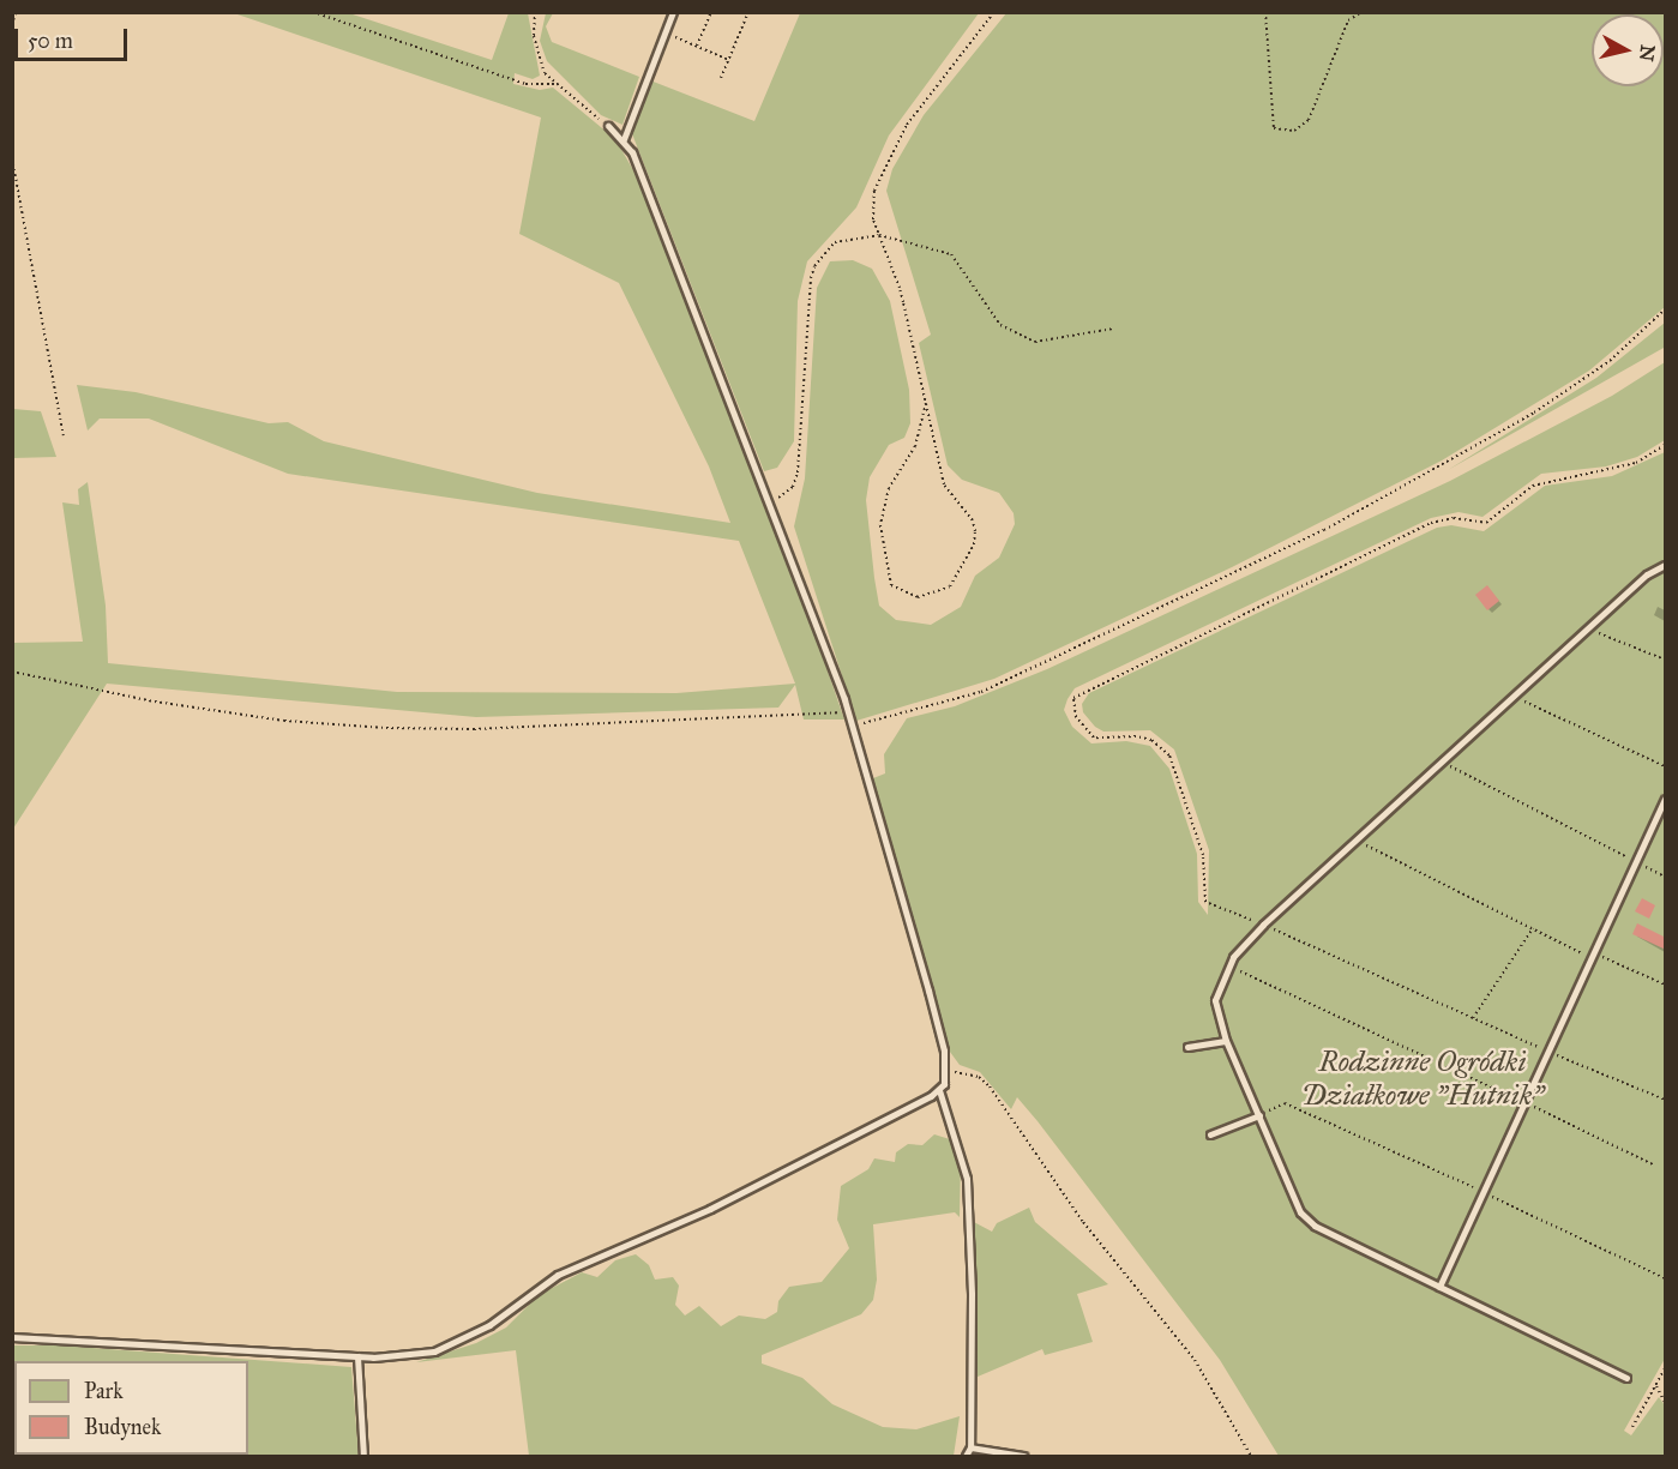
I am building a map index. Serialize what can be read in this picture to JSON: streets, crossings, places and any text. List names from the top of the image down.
{
  "parks": ["Rodzinne Ogródki Działkowe \"Hutnik\""],
  "legend": ["Park", "Budynek"],
  "scale_bar": "50 m",
  "north": "right"
}
